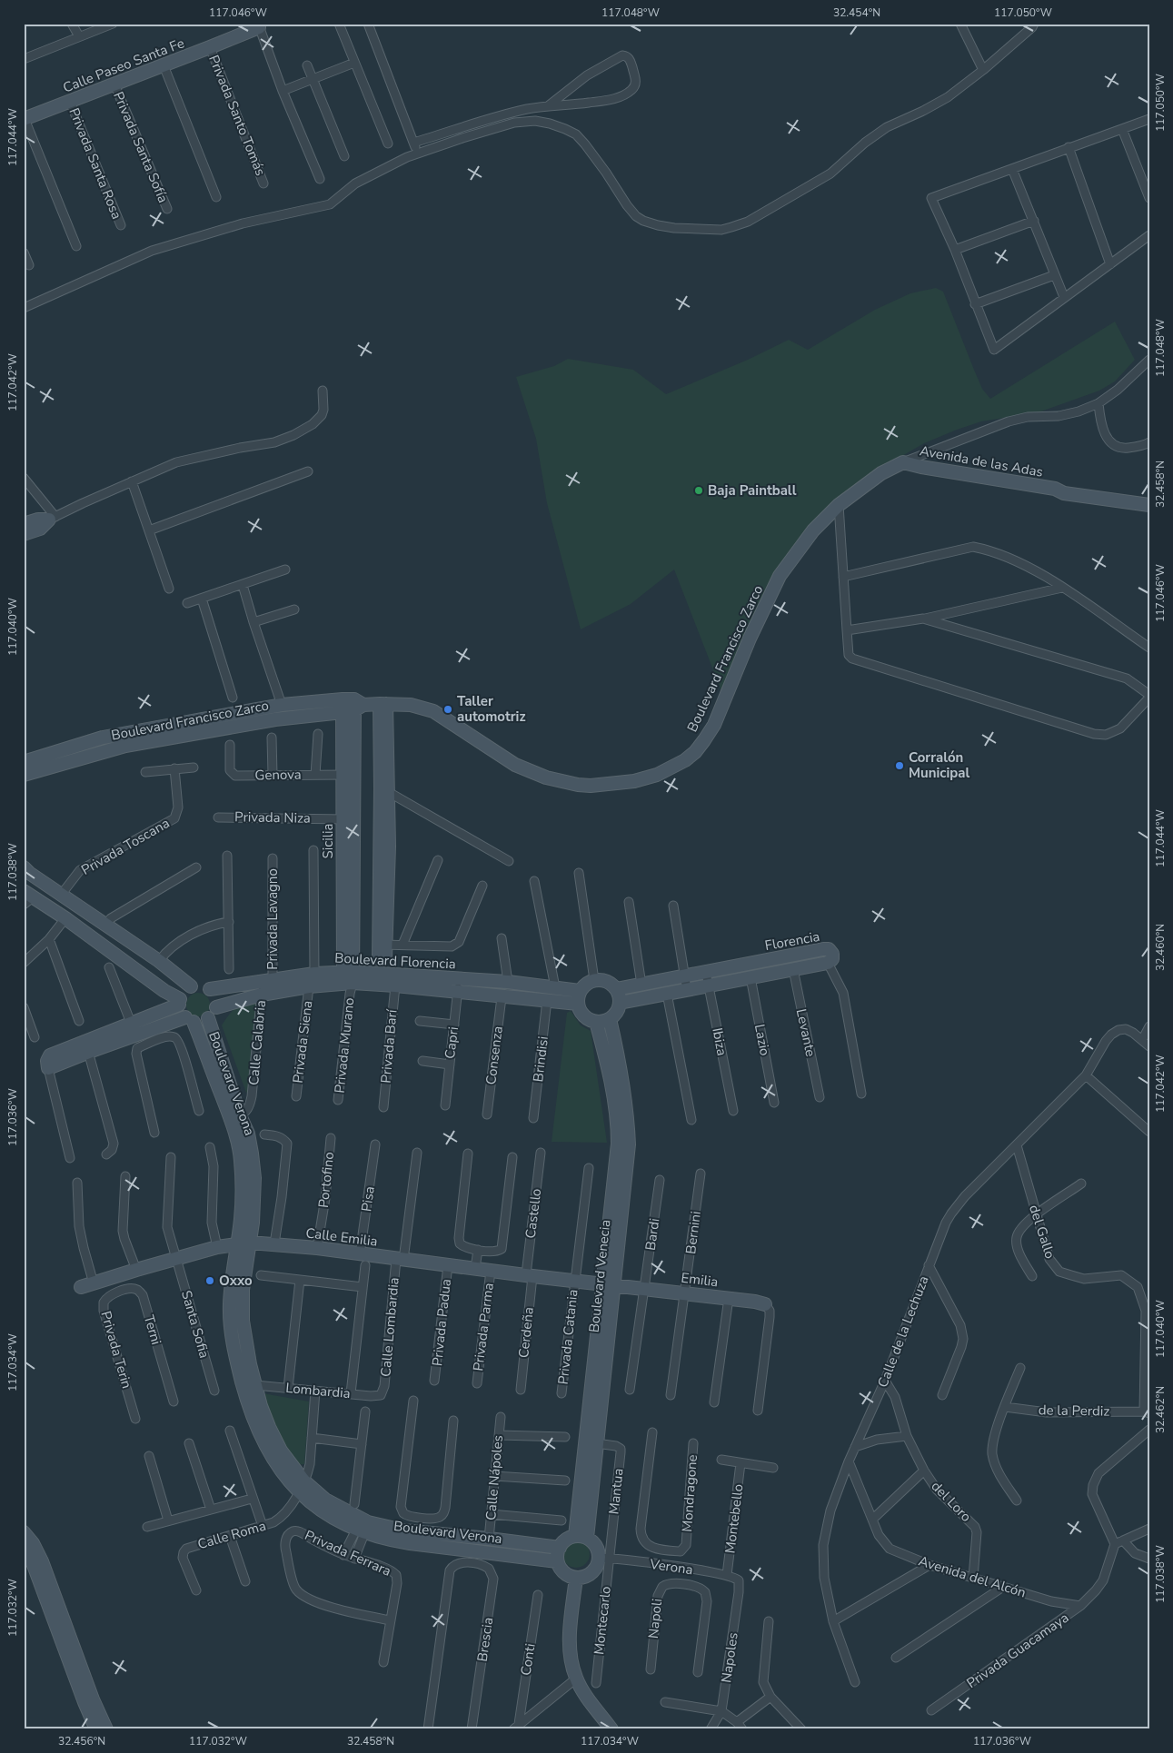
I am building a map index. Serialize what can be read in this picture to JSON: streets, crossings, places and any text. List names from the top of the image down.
{
  "streets": {
    "street": [
      "Calle Paseo Santa Fe",
      "Privada Santo Tomás",
      "Privada Santa Sofía",
      "Privada Santa Rosa",
      "Avenida de las Adas",
      "Boulevard Francisco Zarco",
      "Genova",
      "Privada Niza",
      "Sicilia",
      "Privada Toscana",
      "Privada Lavagno",
      "Florencia",
      "Boulevard Florencia",
      "Levante",
      "Lazio",
      "Privada Siena",
      "Ibiza",
      "Calle Calabria",
      "Capri",
      "Privada Murano",
      "Privada Barí",
      "Consenza",
      "Brindisi",
      "Boulevard Verona",
      "Portofino",
      "Pisa",
      "Castello",
      "del Gallo",
      "Bernini",
      "Bardi",
      "Calle Emilia",
      "Boulevard Venecia",
      "Emilia",
      "Privada Padua",
      "Santa Sofia",
      "Calle Lombardia",
      "Privada Parma",
      "Terni",
      "Calle de la Lechuza",
      "Cerdeña",
      "Privada Catania",
      "Privada Terin",
      "Lombardia",
      "de la Perdiz",
      "Calle Nápoles",
      "Mantua",
      "Mondragone",
      "del Loro",
      "Montebello",
      "Calle Roma",
      "Privada Ferrara",
      "Verona",
      "Avenida del Alcón",
      "Napoli",
      "Montecarlo",
      "Brescia",
      "Privada Guacamaya",
      "Napoles",
      "Conti"
    ]
  },
  "crossings": [
    ["Calle Paseo Santa Fe", "Privada Santo Tomás"],
    ["Calle Paseo Santa Fe", "Privada Santa Sofía"],
    ["Calle Paseo Santa Fe", "Privada Santa Rosa"],
    ["Avenida de las Adas", "Boulevard Francisco Zarco"],
    ["Boulevard Francisco Zarco", "Sicilia"],
    ["Genova", "Sicilia"],
    ["Privada Niza", "Sicilia"],
    ["Sicilia", "Boulevard Florencia"],
    ["Sicilia", "Privada Murano"],
    ["Privada Lavagno", "Boulevard Florencia"],
    ["Privada Lavagno", "Calle Calabria"],
    ["Florencia", "Boulevard Florencia"],
    ["Florencia", "Levante"],
    ["Florencia", "Lazio"],
    ["Florencia", "Ibiza"],
    ["Florencia", "Boulevard Venecia"],
    ["Boulevard Florencia", "Privada Siena"],
    ["Boulevard Florencia", "Calle Calabria"],
    ["Boulevard Florencia", "Capri"],
    ["Boulevard Florencia", "Privada Murano"],
    ["Boulevard Florencia", "Privada Barí"],
    ["Boulevard Florencia", "Consenza"],
    ["Boulevard Florencia", "Brindisi"],
    ["Boulevard Florencia", "Boulevard Verona"],
    ["Boulevard Florencia", "Boulevard Venecia"],
    ["Calle Calabria", "Boulevard Verona"],
    ["Boulevard Verona", "Calle Emilia"],
    ["Boulevard Verona", "Boulevard Venecia"],
    ["Boulevard Verona", "Lombardia"],
    ["Boulevard Verona", "Calle Nápoles"],
    ["Boulevard Verona", "Mantua"],
    ["Boulevard Verona", "Calle Roma"],
    ["Boulevard Verona", "Verona"],
    ["Boulevard Verona", "Montecarlo"],
    ["Boulevard Verona", "Brescia"],
    ["Portofino", "Calle Emilia"],
    ["Pisa", "Calle Emilia"],
    ["Pisa", "Lombardia"],
    ["Castello", "Calle Emilia"],
    ["Castello", "Cerdeña"],
    ["del Gallo", "Calle de la Lechuza"],
    ["del Gallo", "de la Perdiz"],
    ["Bernini", "Emilia"],
    ["Bardi", "Emilia"],
    ["Calle Emilia", "Boulevard Venecia"],
    ["Calle Emilia", "Emilia"],
    ["Calle Emilia", "Privada Padua"],
    ["Calle Emilia", "Santa Sofia"],
    ["Calle Emilia", "Calle Lombardia"],
    ["Calle Emilia", "Privada Parma"],
    ["Calle Emilia", "Cerdeña"],
    ["Calle Emilia", "Privada Catania"],
    ["Boulevard Venecia", "Emilia"],
    ["Boulevard Venecia", "Mantua"],
    ["Boulevard Venecia", "Verona"],
    ["Boulevard Venecia", "Montecarlo"],
    ["Calle Lombardia", "Lombardia"],
    ["Terni", "Privada Terin"],
    ["Calle de la Lechuza", "del Loro"],
    ["Calle de la Lechuza", "Avenida del Alcón"],
    ["Lombardia", "Calle Roma"],
    ["Mantua", "Verona"],
    ["Mantua", "Montecarlo"],
    ["del Loro", "Avenida del Alcón"],
    ["Montebello", "Verona"],
    ["Verona", "Montecarlo"],
    ["Verona", "Napoles"],
    ["Avenida del Alcón", "Privada Guacamaya"]
  ],
  "places": [
    "Baja Paintball",
    "Taller automotriz",
    "Corralón Municipal",
    "Oxxo"
  ],
  "coordinates": [
    "117.046°W",
    "117.048°W",
    "32.454°N",
    "117.050°W",
    "117.044°W",
    "117.042°W",
    "32.458°N",
    "117.040°W",
    "117.038°W",
    "32.460°N",
    "117.036°W",
    "117.034°W",
    "32.462°N",
    "117.032°W",
    "32.456°N"
  ]
}
